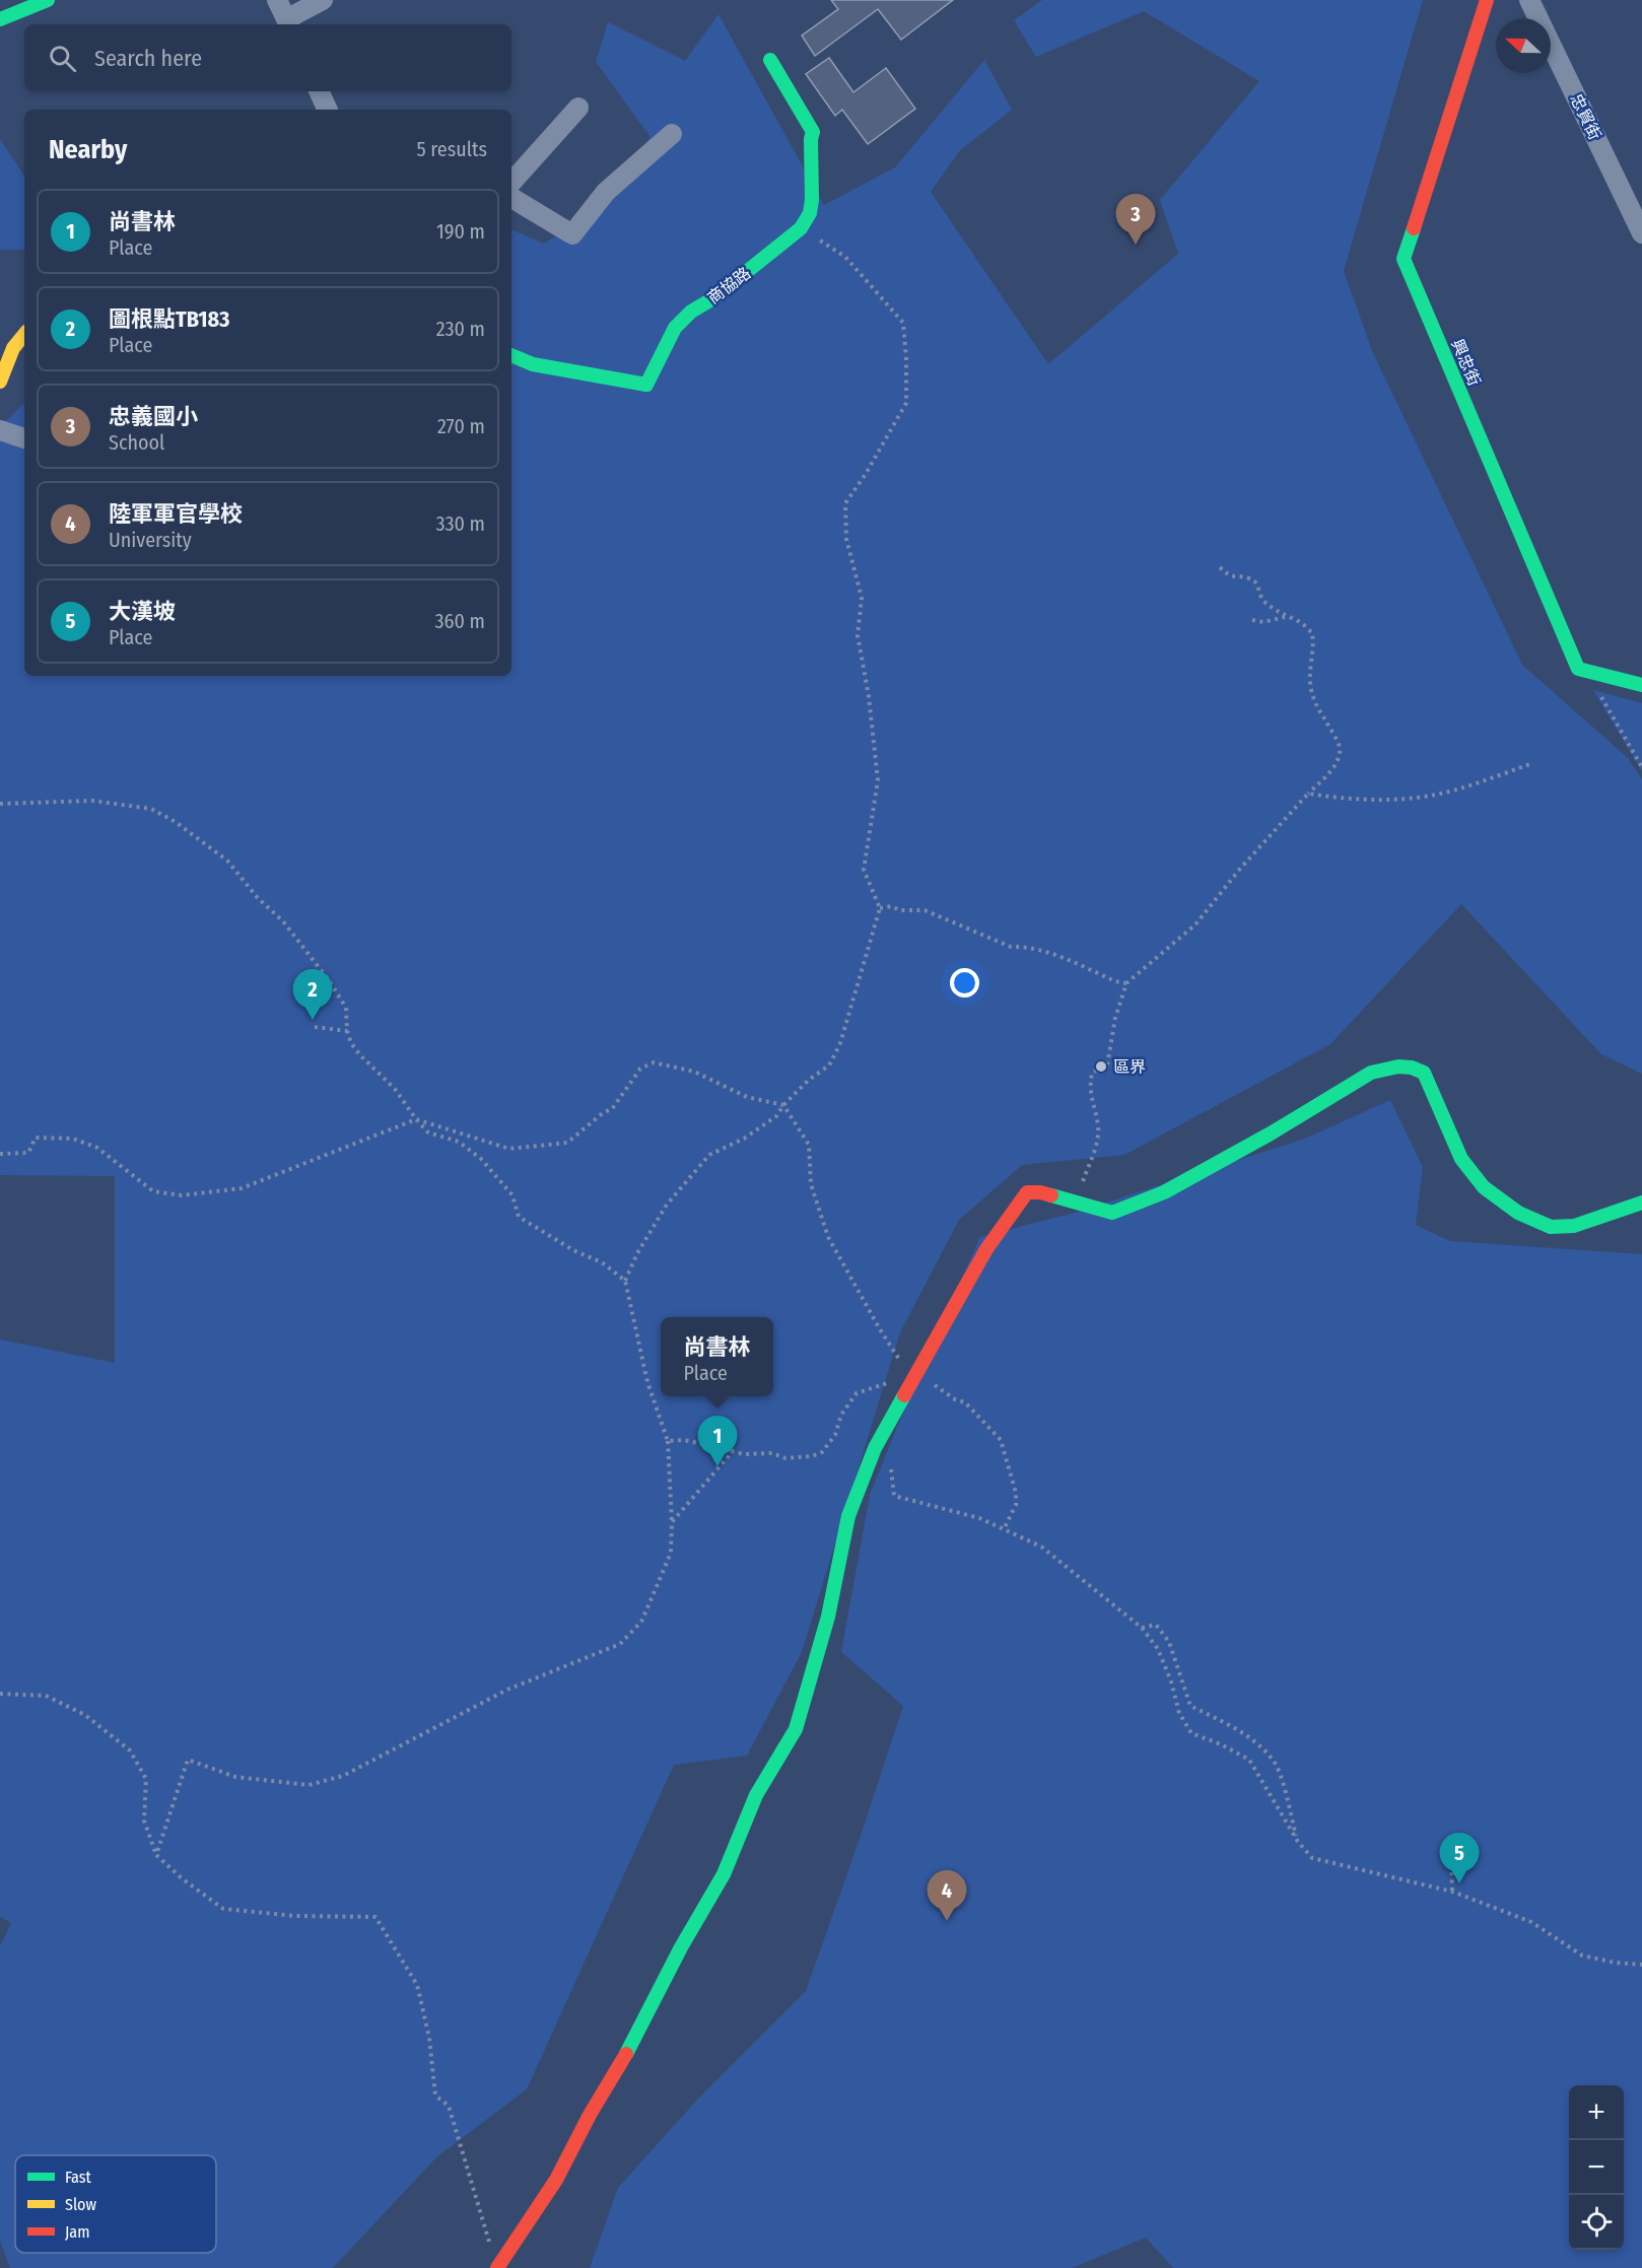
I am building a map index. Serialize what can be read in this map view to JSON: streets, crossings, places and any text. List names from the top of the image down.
{
  "streets": {
    "street": ["忠貿街", "商協路", "興忠街"]
  },
  "places": ["區界"],
  "legend": ["Fast", "Slow", "Jam"],
  "north": "left",
  "page": {
    "search": "Search here",
    "heading": ["Nearby", "5 results"],
    "list": [
      {
        "mark": "1",
        "name": "尚書林",
        "note": "Place",
        "value": "190 m"
      },
      {
        "mark": "2",
        "name": "圖根點TB183",
        "note": "Place",
        "value": "230 m"
      },
      {
        "mark": "3",
        "name": "忠義國小",
        "note": "School",
        "value": "270 m"
      },
      {
        "mark": "4",
        "name": "陸軍軍官學校",
        "note": "University",
        "value": "330 m"
      },
      {
        "mark": "5",
        "name": "大漢坡",
        "note": "Place",
        "value": "360 m"
      }
    ],
    "pins": [
      "3",
      "2",
      "1",
      "5",
      "4"
    ],
    "popup": ["尚書林", "Place"],
    "map_buttons": ["+", "−"]
  }
}
